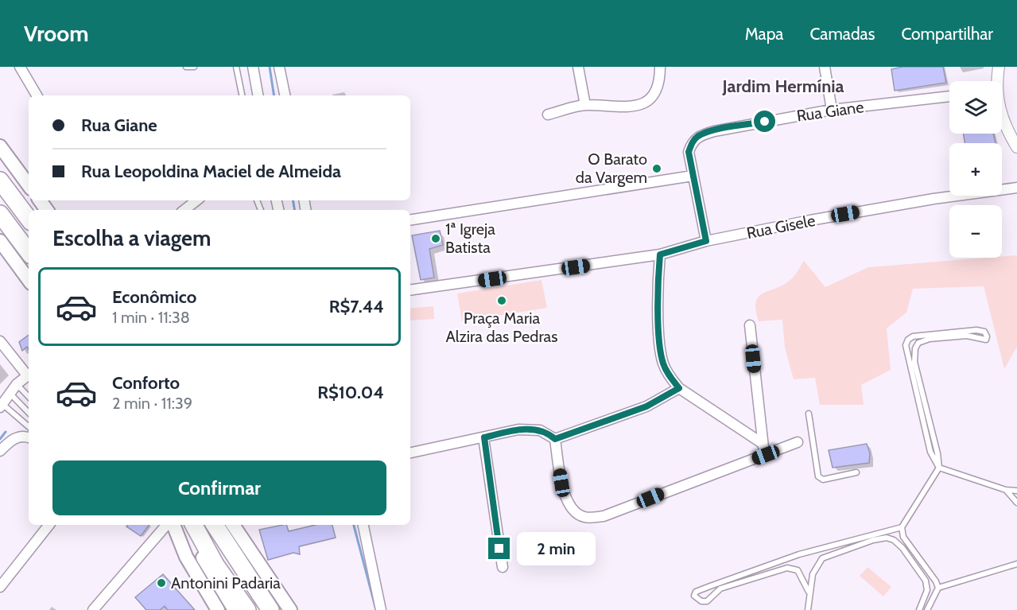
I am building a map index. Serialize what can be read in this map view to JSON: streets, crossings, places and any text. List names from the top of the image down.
{
  "streets": {
    "street": ["Rua Giane", "Rua Gisele"]
  },
  "crossings": [
    ["Rua Giane", "Rua Gisele"]
  ],
  "districts": ["Jardim Hermínia"],
  "places": [
    "O Barato da Vargem",
    "1ª Igreja Batista",
    "Praça Maria Alzira das Pedras",
    "Antonini Padaria"
  ],
  "page": {
    "header": "Vroom",
    "nav": ["Mapa", "Camadas", "Compartilhar"],
    "map_buttons": ["+", "−"],
    "banner": ["Rua Giane", "Rua Leopoldina Maciel de Almeida"],
    "heading": "Escolha a viagem",
    "list": [
      {
        "name": "Econômico",
        "note": "1 min · 11:38",
        "value": "R$7.44"
      },
      {
        "name": "Conforto",
        "note": "2 min · 11:39",
        "value": "R$10.04"
      }
    ],
    "buttons": "Confirmar",
    "bubble": "2 min"
  }
}
